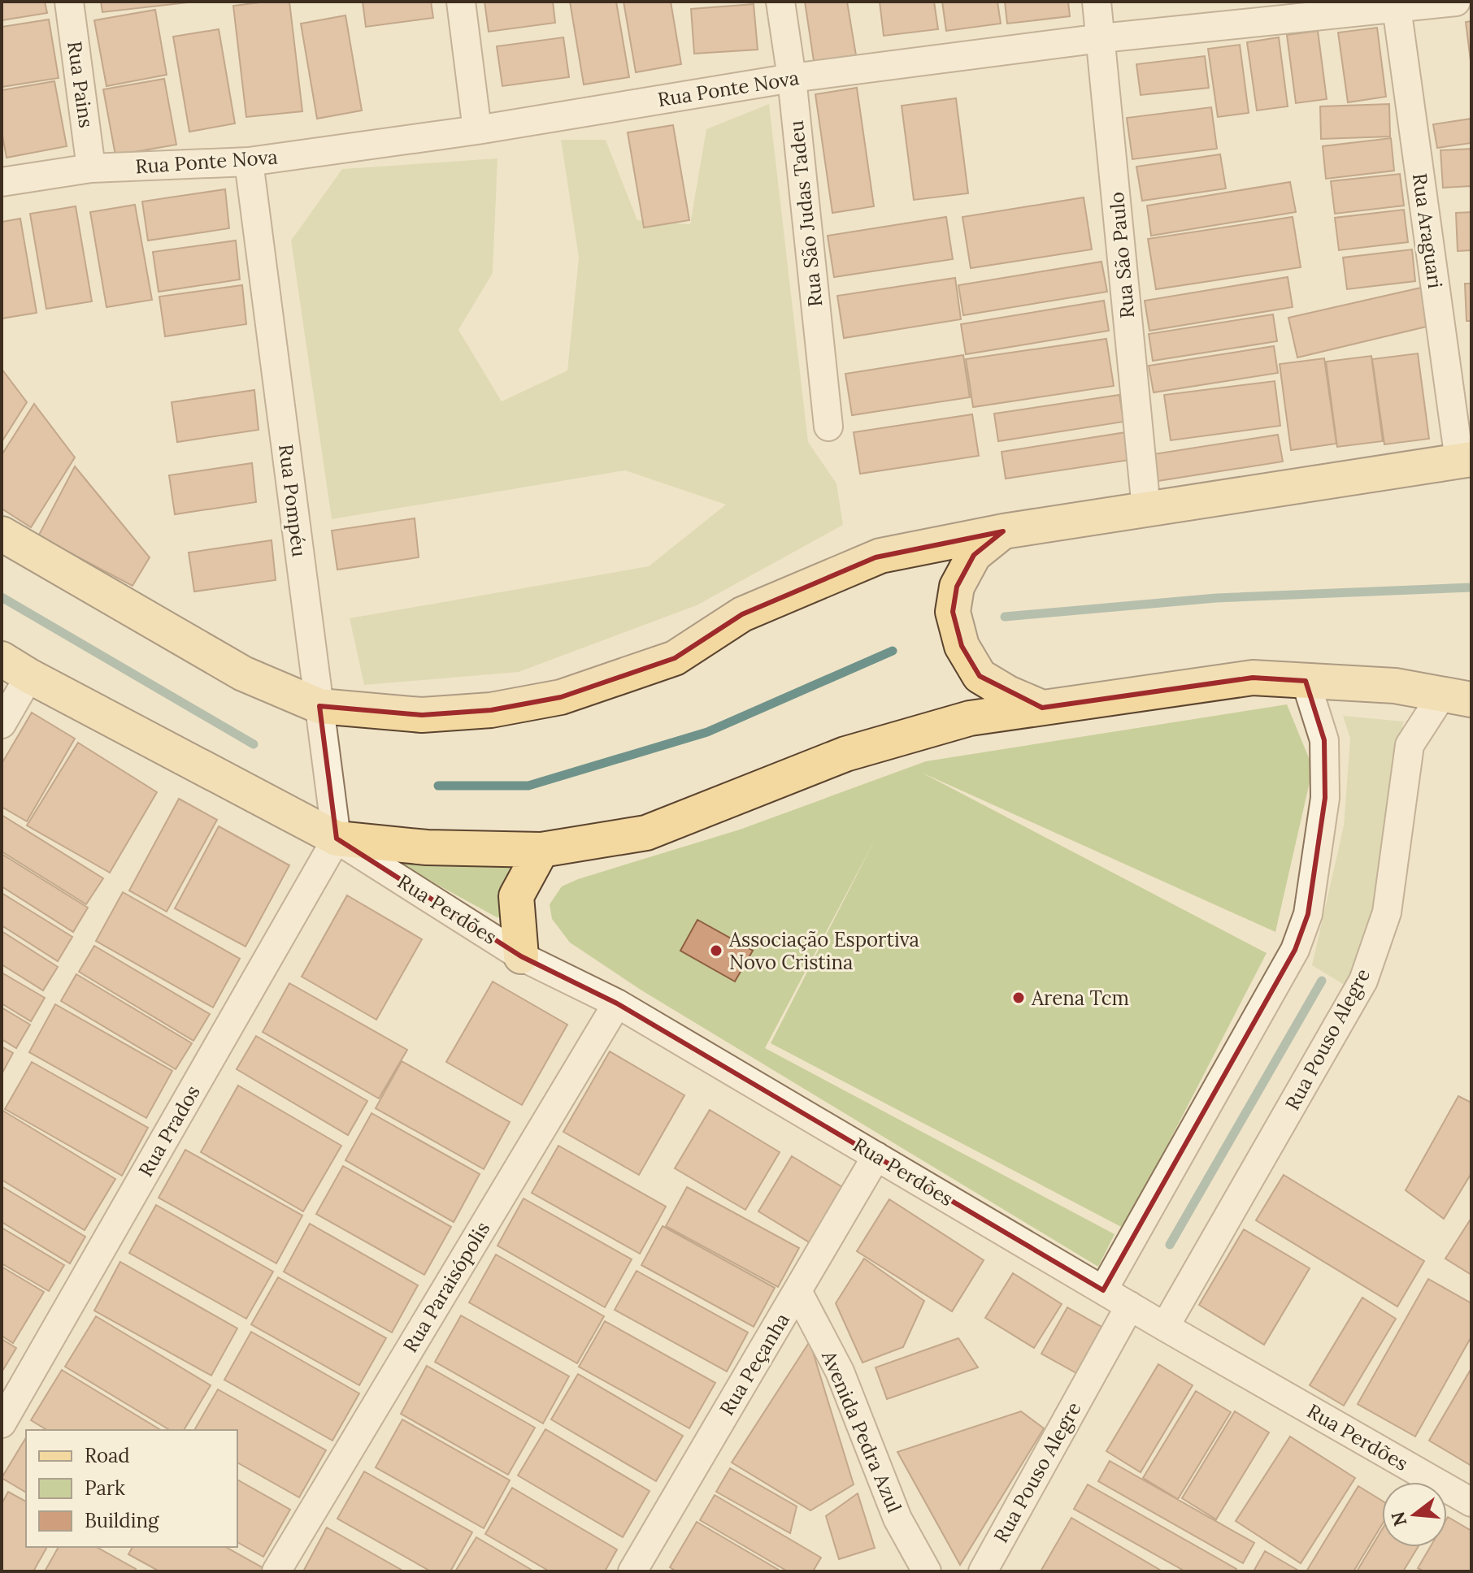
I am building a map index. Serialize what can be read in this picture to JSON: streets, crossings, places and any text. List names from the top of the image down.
{
  "streets": {
    "street": [
      "Rua Pains",
      "Rua Ponte Nova",
      "Rua São Judas Tadeu",
      "Rua Araguari",
      "Rua São Paulo",
      "Rua Pompéu",
      "Rua Perdões",
      "Rua Pouso Alegre",
      "Rua Prados",
      "Rua Paraisópolis",
      "Rua Peçanha",
      "Avenida Pedra Azul"
    ]
  },
  "crossings": [
    ["Rua Pains", "Rua Ponte Nova"],
    ["Rua Ponte Nova", "Rua São Judas Tadeu"],
    ["Rua Ponte Nova", "Rua Araguari"],
    ["Rua Ponte Nova", "Rua São Paulo"],
    ["Rua Ponte Nova", "Rua Pompéu"],
    ["Rua Pompéu", "Rua Perdões"],
    ["Rua Pompéu", "Rua Prados"],
    ["Rua Perdões", "Rua Pouso Alegre"],
    ["Rua Perdões", "Rua Prados"],
    ["Rua Perdões", "Rua Paraisópolis"],
    ["Rua Perdões", "Rua Peçanha"],
    ["Rua Peçanha", "Avenida Pedra Azul"]
  ],
  "places": ["Associação Esportiva Novo Cristina", "Arena Tcm"],
  "legend": ["Road", "Park", "Building"],
  "north": "left"
}
